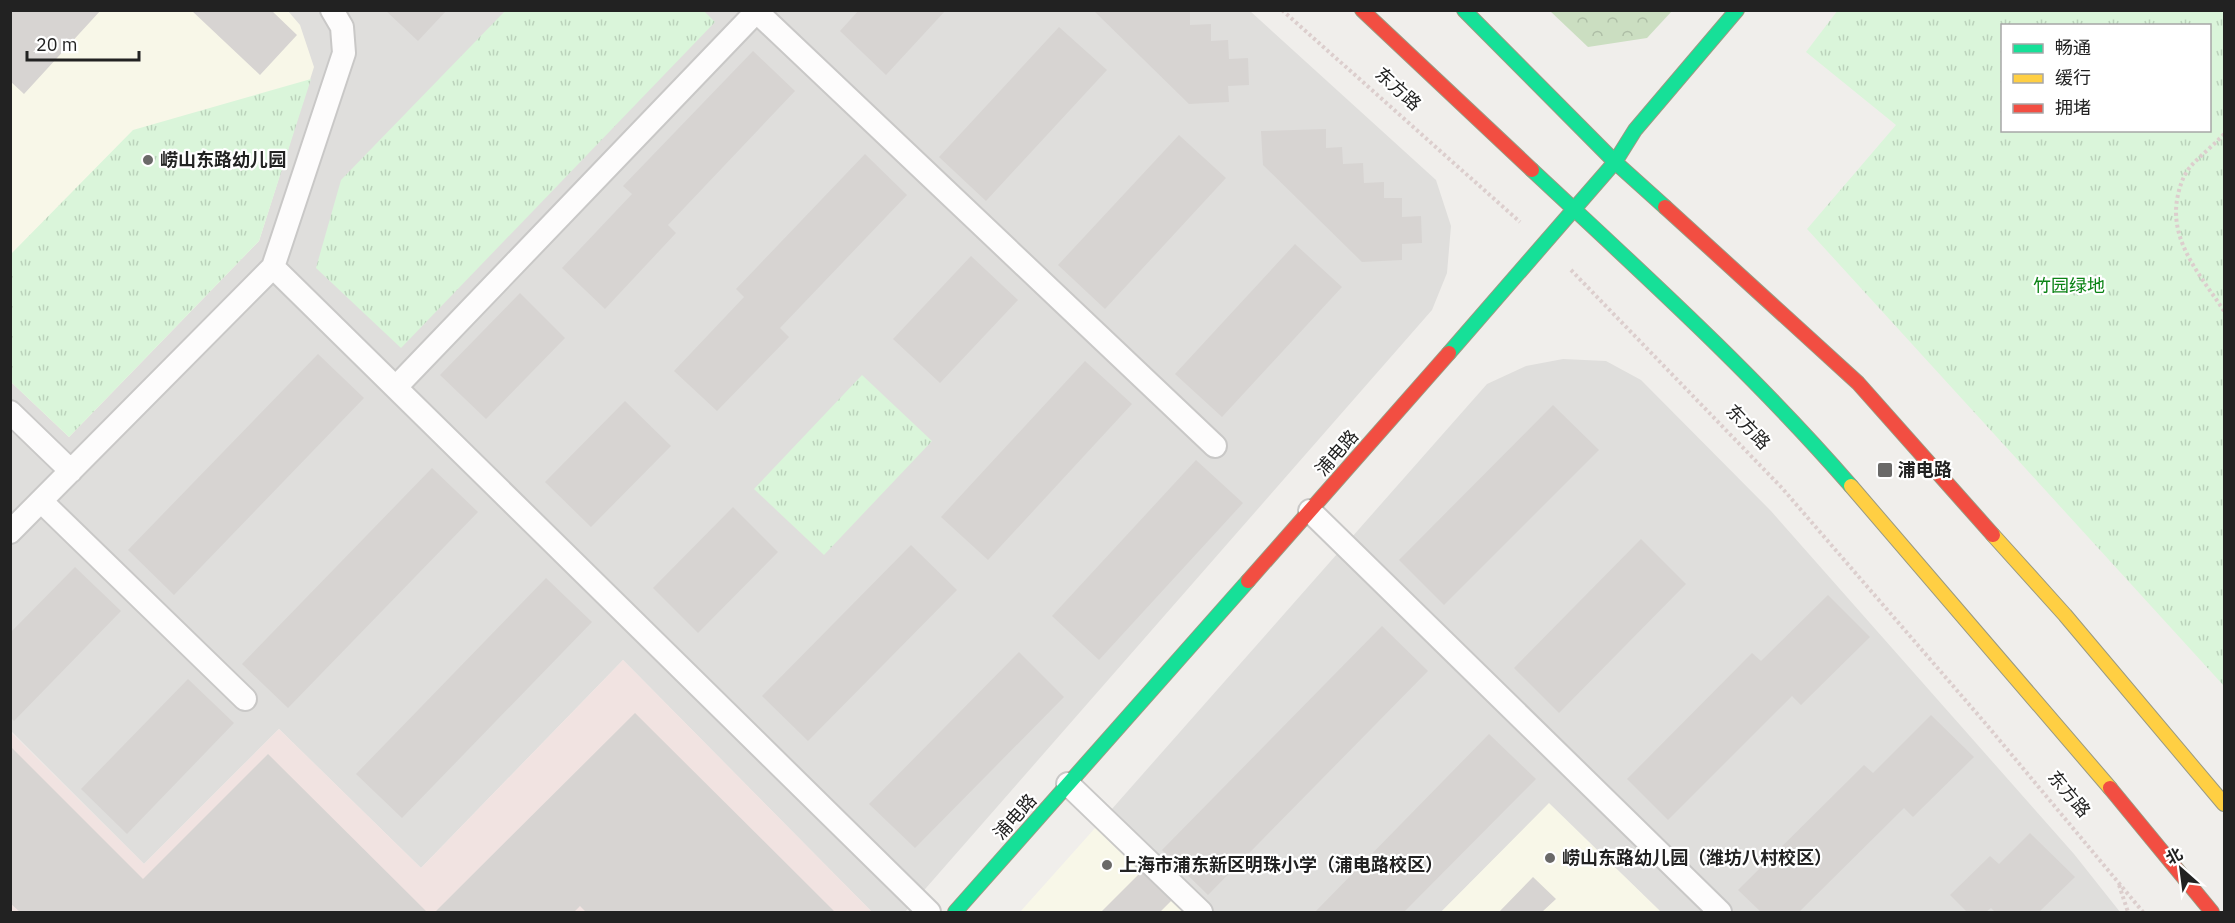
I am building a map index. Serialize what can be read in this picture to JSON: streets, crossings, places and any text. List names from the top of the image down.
{
  "streets": {
    "main road": ["东方路", "浦电路"]
  },
  "crossings": [
    ["东方路", "浦电路"]
  ],
  "parks": ["竹园绿地"],
  "places": {
    "other": ["崂山东路幼儿园", "崂山东路幼儿园（潍坊八村校区）", "上海市浦东新区明珠小学（浦电路校区）"],
    "transit": ["浦电路"]
  },
  "legend": ["畅通", "缓行", "拥堵"],
  "scale_bar": "20 m",
  "north": "top left"
}
